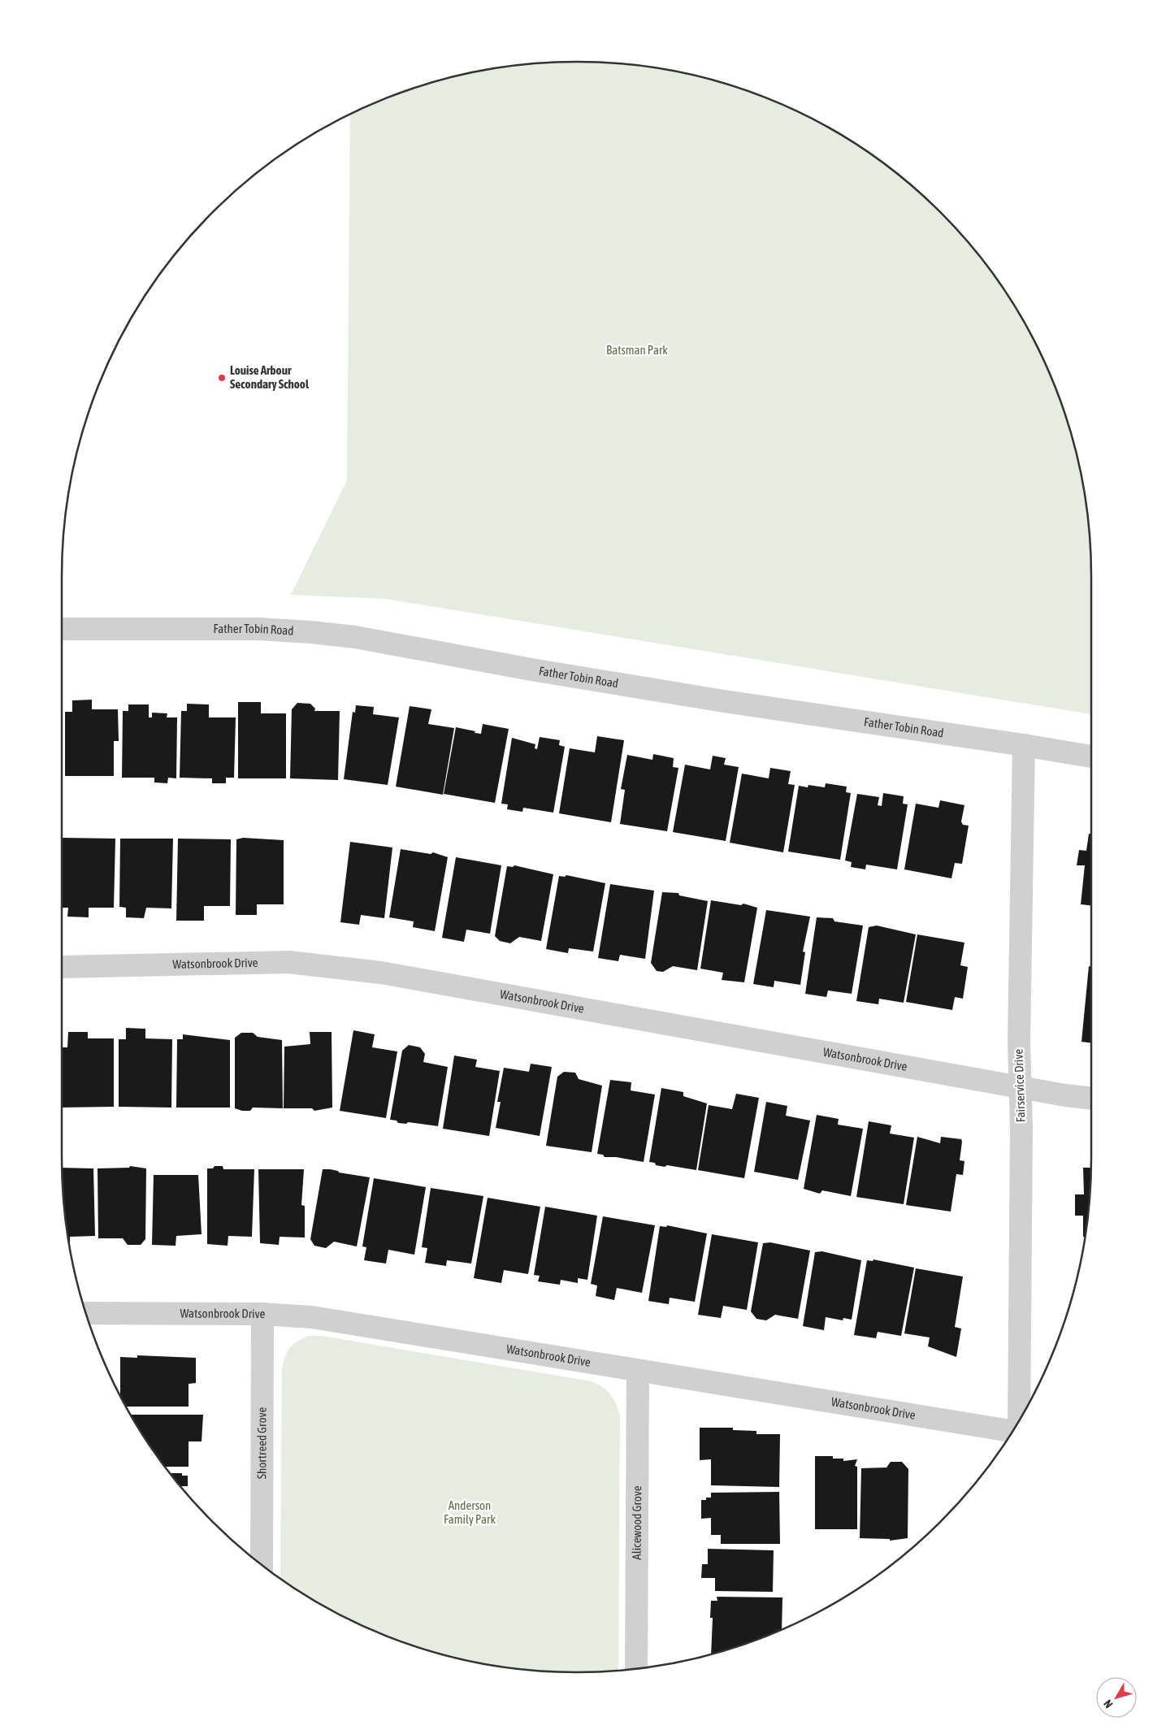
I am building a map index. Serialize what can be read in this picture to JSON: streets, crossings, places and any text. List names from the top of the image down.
{
  "streets": {
    "street": [
      "Father Tobin Road",
      "Watsonbrook Drive",
      "Fairservice Drive",
      "Shortreed Grove",
      "Alicewood Grove"
    ]
  },
  "crossings": [
    ["Father Tobin Road", "Fairservice Drive"],
    ["Watsonbrook Drive", "Fairservice Drive"],
    ["Watsonbrook Drive", "Shortreed Grove"],
    ["Watsonbrook Drive", "Alicewood Grove"]
  ],
  "parks": ["Batsman Park", "Anderson Family Park"],
  "places": ["Louise Arbour Secondary School"],
  "north": "bottom left"
}
